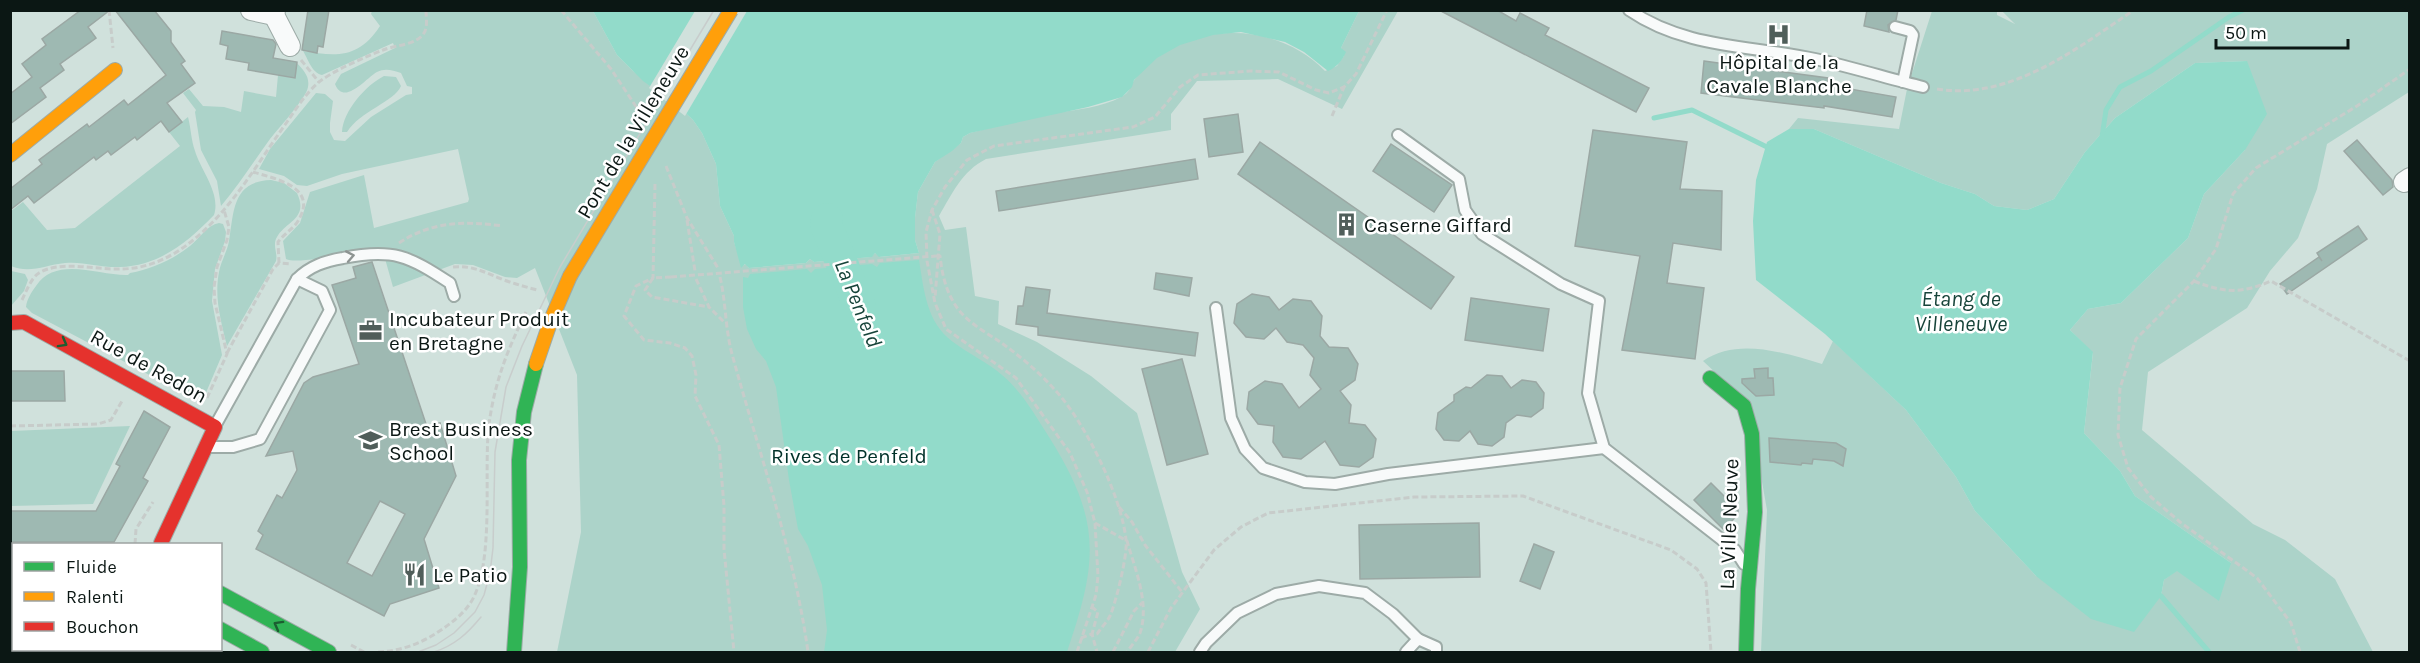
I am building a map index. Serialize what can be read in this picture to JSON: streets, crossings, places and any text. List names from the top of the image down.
{
  "streets": {
    "street": ["Pont de la Villeneuve", "Rue de Redon", "La Ville Neuve"]
  },
  "one_way": ["Rue de Redon"],
  "water": ["Étang de Villeneuve", "La Penfeld"],
  "parks": ["Rives de Penfeld"],
  "places": {
    "hospital": ["Hôpital de la Cavale Blanche"],
    "building": ["Caserne Giffard"],
    "office": ["Incubateur Produit en Bretagne"],
    "school or university": ["Brest Business School"],
    "restaurant": ["Le Patio"]
  },
  "legend": ["Fluide", "Ralenti", "Bouchon"],
  "scale_bar": "50 m"
}
